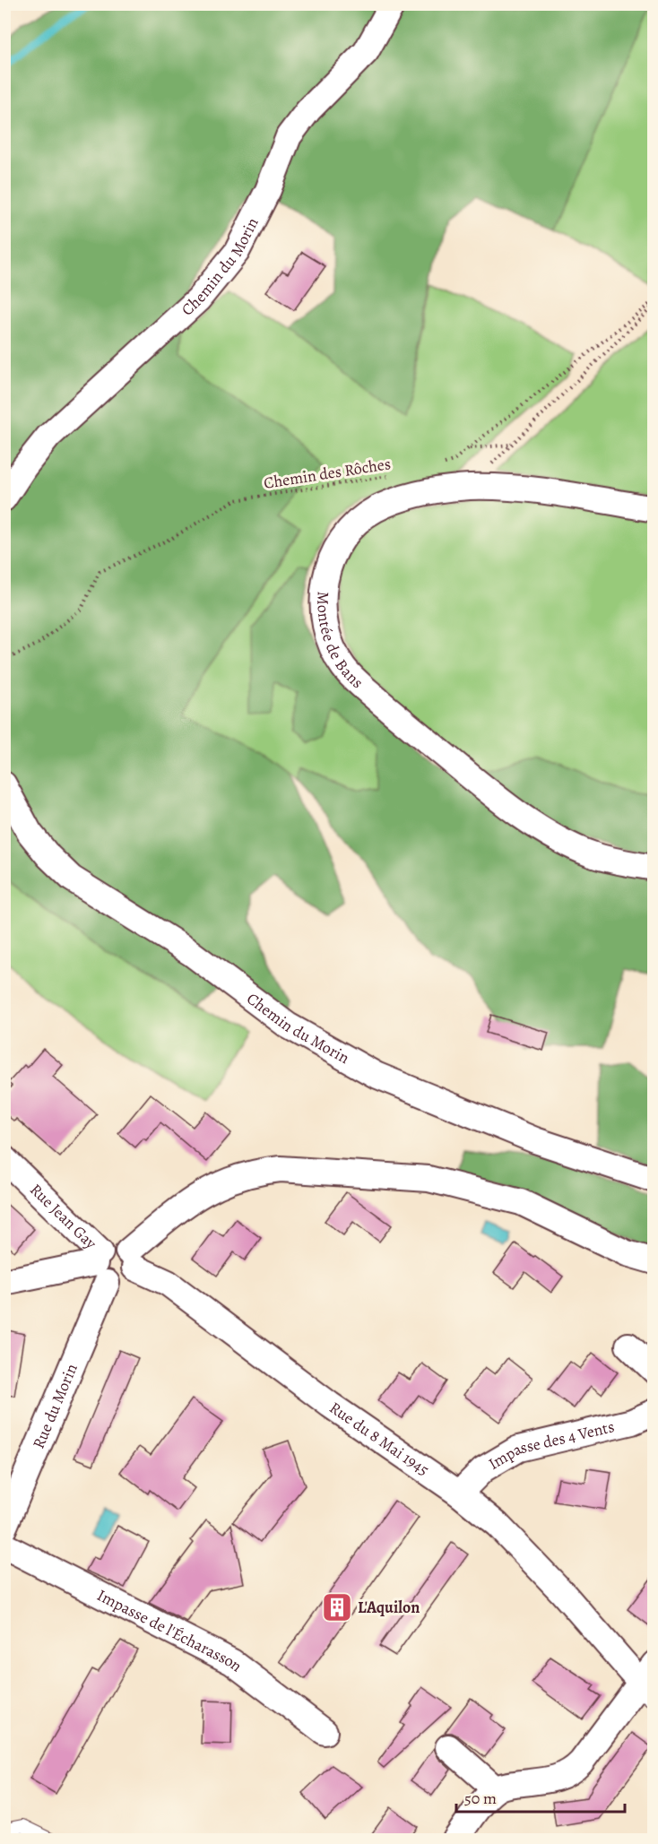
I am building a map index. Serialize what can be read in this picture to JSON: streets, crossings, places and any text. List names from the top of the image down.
{
  "streets": {
    "street": [
      "Chemin du Morin",
      "Montée de Bans",
      "Rue Jean Gay",
      "Rue du Morin",
      "Rue du 8 Mai 1945",
      "Impasse des 4 Vents",
      "Impasse de l'Écharasson"
    ],
    "path": ["Chemin des Rôches"]
  },
  "crossings": [
    ["Rue Jean Gay", "Rue du Morin"],
    ["Rue Jean Gay", "Rue du 8 Mai 1945"],
    ["Rue du Morin", "Rue du 8 Mai 1945"],
    ["Rue du 8 Mai 1945", "Impasse des 4 Vents"]
  ],
  "places": {
    "building": ["L'Aquilon"]
  },
  "scale_bar": "50 m"
}
